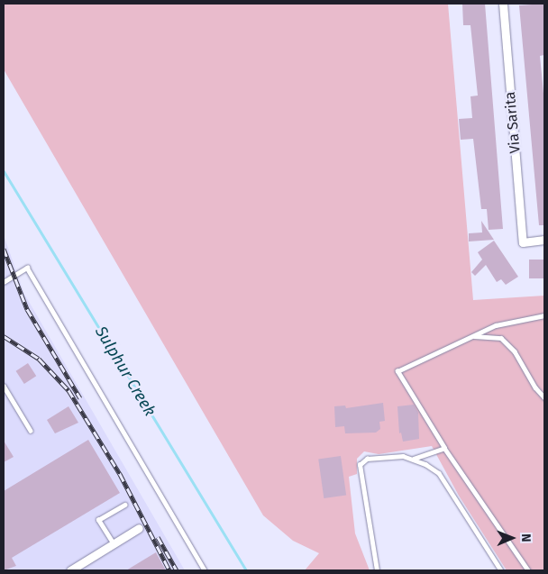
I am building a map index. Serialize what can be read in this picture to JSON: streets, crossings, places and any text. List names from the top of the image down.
{
  "streets": {
    "street": ["Via Sarita"]
  },
  "water": ["Sulphur Creek"],
  "north": "right"
}
